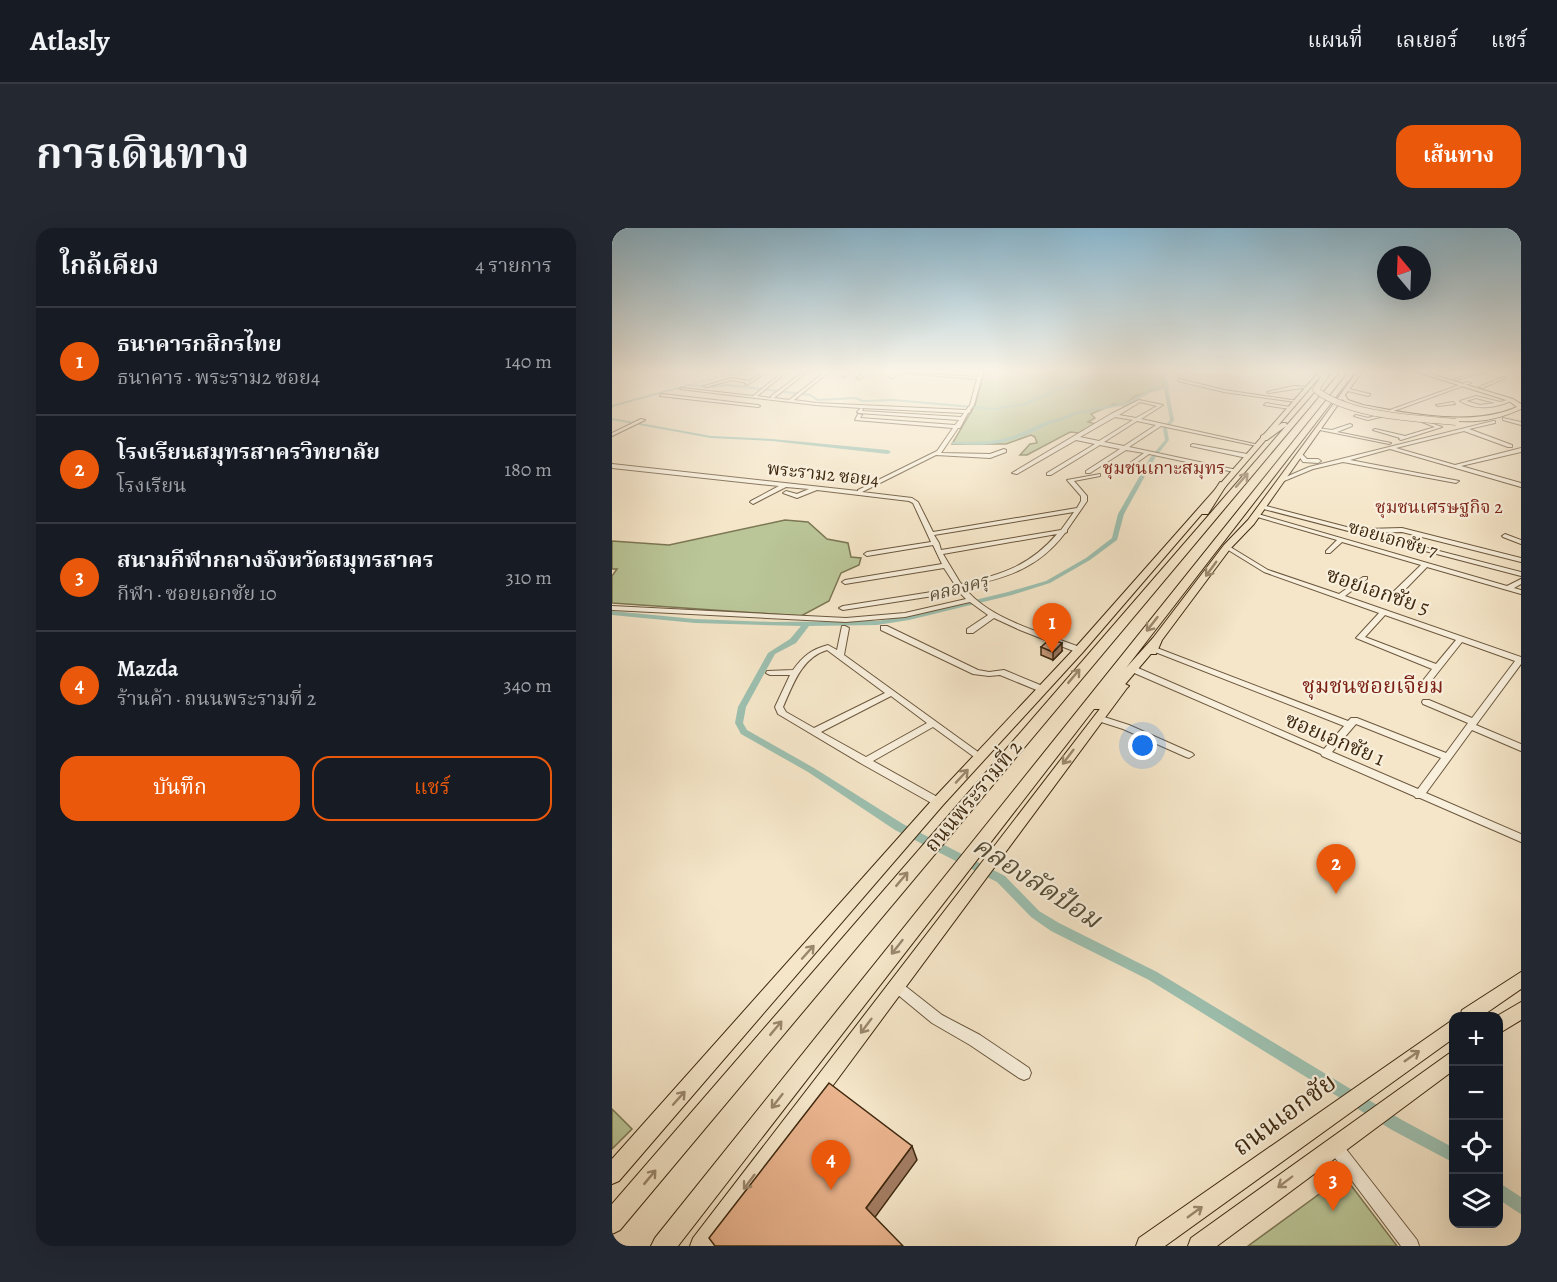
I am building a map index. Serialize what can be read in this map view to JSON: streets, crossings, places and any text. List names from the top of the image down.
{
  "streets": {
    "highway": ["ถนนพระรามที่ 2"],
    "main road": ["ถนนเอกชัย"],
    "street": [
      "พระราม2 ซอย4",
      "ซอยเอกชัย 7",
      "ซอยเอกชัย 5",
      "ซอยเอกชัย 1"
    ]
  },
  "crossings": [
    ["ซอยเอกชัย 7", "ถนนพระรามที่ 2"],
    ["ซอยเอกชัย 5", "ถนนพระรามที่ 2"],
    ["ซอยเอกชัย 1", "ถนนพระรามที่ 2"]
  ],
  "districts": ["ชุมชนเกาะสมุทร", "ชุมชนเศรษฐกิจ 2", "ชุมชนซอยเจียม"],
  "water": ["คลองครุ", "คลองลัดป้อม"],
  "north": "top",
  "page": {
    "header": "Atlasly",
    "nav": ["แผนที่", "เลเยอร์", "แชร์"],
    "title": "การเดินทาง",
    "buttons": [
      "เส้นทาง",
      ["บันทึก", "แชร์"]
    ],
    "heading": ["ใกล้เคียง", "4 รายการ"],
    "list": [
      {
        "mark": "1",
        "name": "ธนาคารกสิกรไทย",
        "note": "ธนาคาร · พระราม2 ซอย4",
        "value": "140 m"
      },
      {
        "mark": "2",
        "name": "โรงเรียนสมุทรสาครวิทยาลัย",
        "note": "โรงเรียน",
        "value": "180 m"
      },
      {
        "mark": "3",
        "name": "สนามกีฬากลางจังหวัดสมุทรสาคร",
        "note": "กีฬา · ซอยเอกชัย 10",
        "value": "310 m"
      },
      {
        "mark": "4",
        "name": "Mazda",
        "note": "ร้านค้า · ถนนพระรามที่ 2",
        "value": "340 m"
      }
    ],
    "pins": [
      "1",
      "2",
      "4",
      "3"
    ],
    "map_buttons": ["+", "−"]
  }
}
